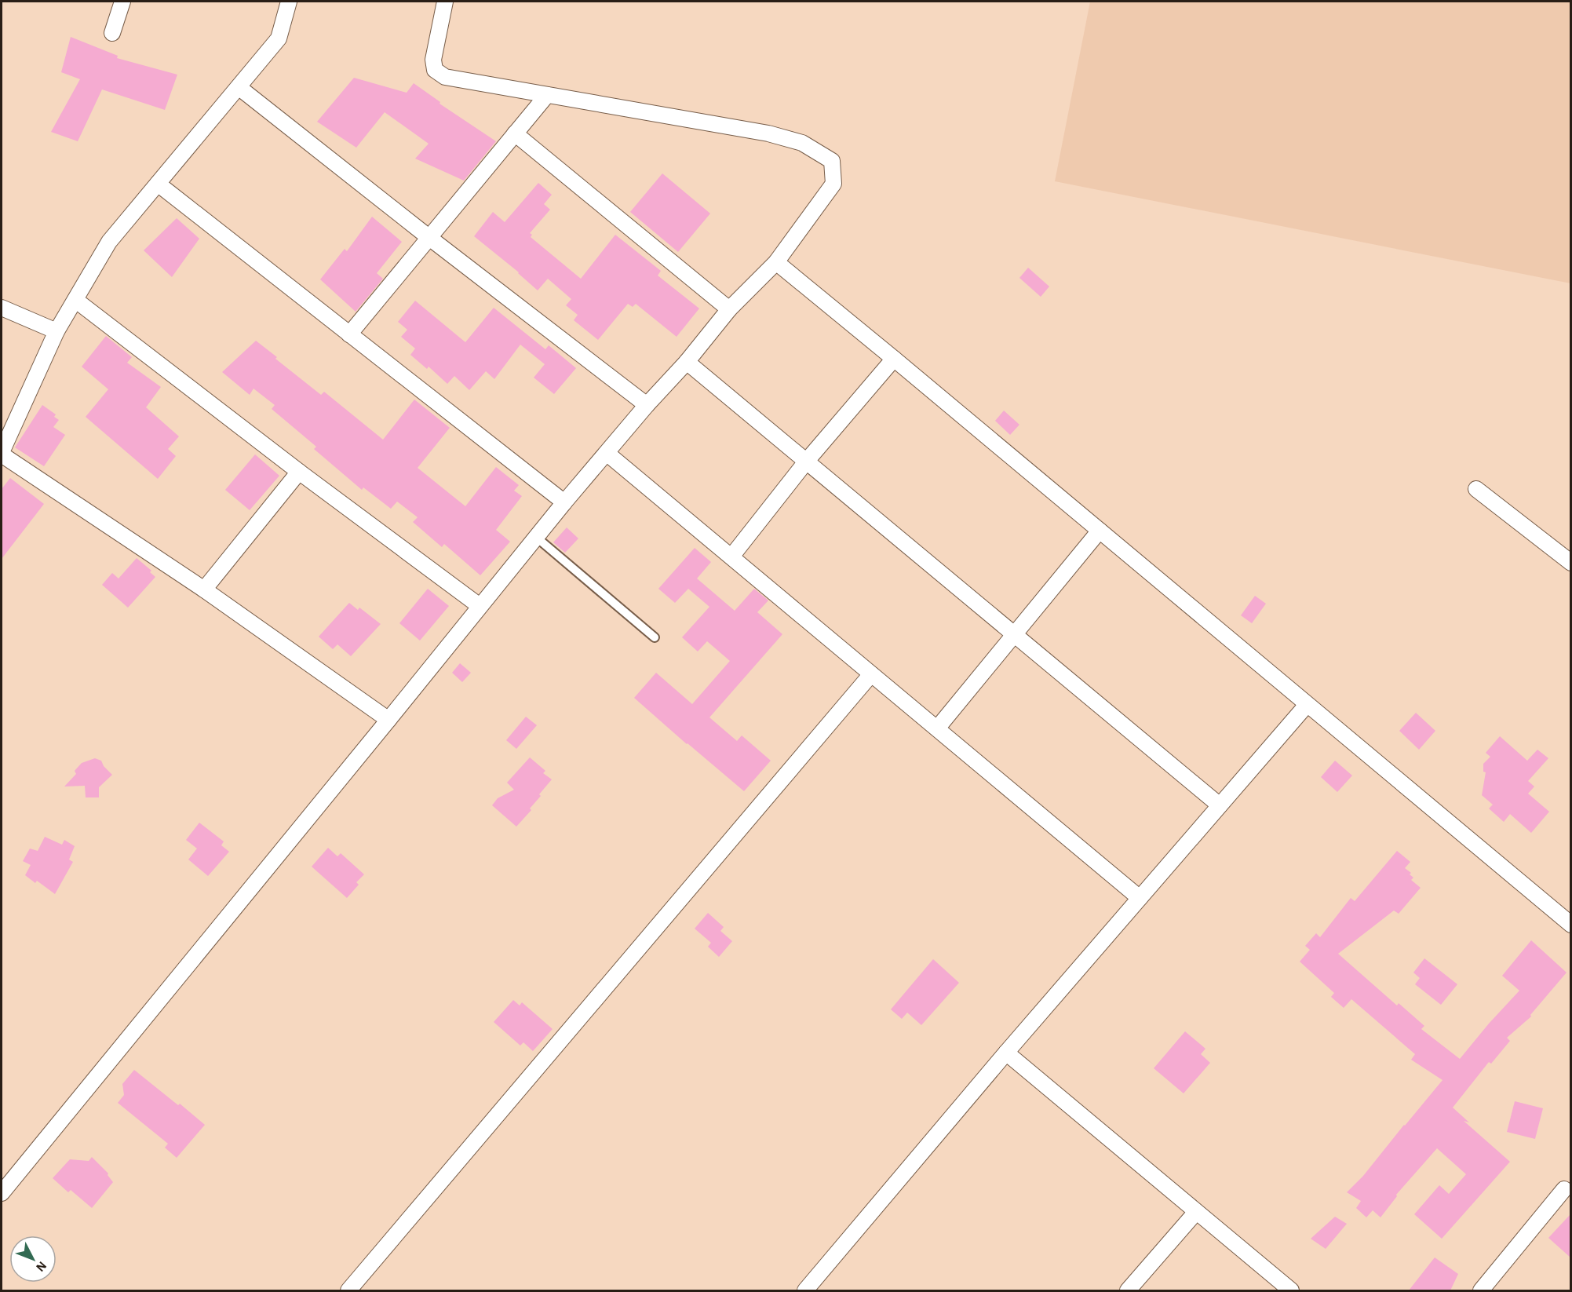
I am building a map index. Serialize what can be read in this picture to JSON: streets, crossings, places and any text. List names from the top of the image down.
{
  "north": "bottom right"
}
